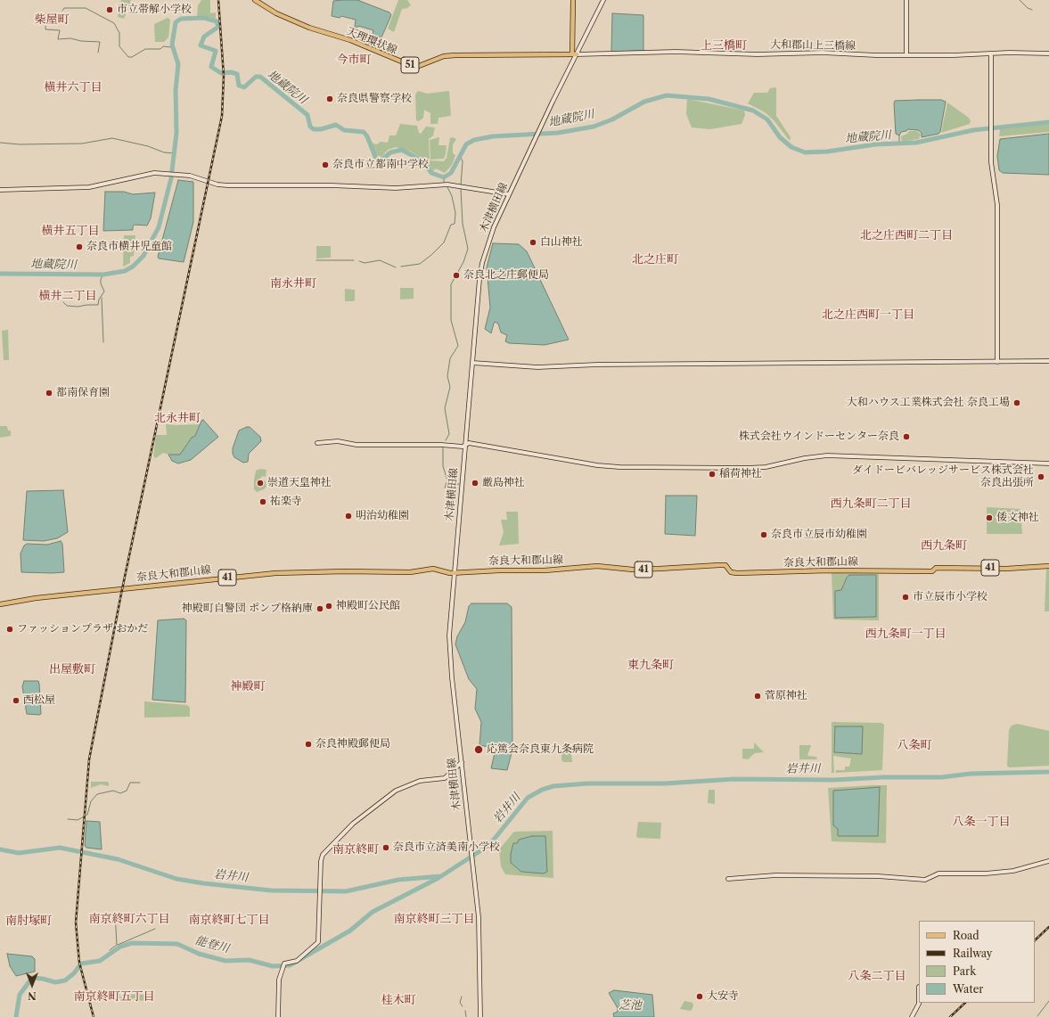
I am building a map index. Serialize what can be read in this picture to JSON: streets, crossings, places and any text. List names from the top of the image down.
{
  "streets": {
    "main road": [
      "天理環状線",
      "51",
      "奈良大和郡山線",
      "41"
    ],
    "street": ["大和郡山上三橋線", "木津横田線"]
  },
  "crossings": [
    ["天理環状線", "大和郡山上三橋線"],
    ["天理環状線", "木津横田線"],
    ["大和郡山上三橋線", "木津横田線"],
    ["木津横田線", "奈良大和郡山線"]
  ],
  "districts": [
    "柴屋町",
    "上三橋町",
    "今市町",
    "横井六丁目",
    "横井五丁目",
    "北之庄西町二丁目",
    "北之庄町",
    "南永井町",
    "横井二丁目",
    "北之庄西町一丁目",
    "北永井町",
    "西九条町二丁目",
    "西九条町",
    "西九条町一丁目",
    "東九条町",
    "出屋敷町",
    "神殿町",
    "八条町",
    "八条一丁目",
    "南京終町",
    "南京終町六丁目",
    "南京終町三丁目",
    "南京終町七丁目",
    "南肘塚町",
    "八条二丁目",
    "南京終町五丁目",
    "桂木町"
  ],
  "water": [
    "地蔵院川",
    "岩井川",
    "能登川",
    "芝池"
  ],
  "places": [
    "市立帯解小学校",
    "奈良県警察学校",
    "奈良市立都南中学校",
    "白山神社",
    "奈良市横井児童館",
    "奈良北之庄郵便局",
    "都南保育園",
    "大和ハウス工業株式会社 奈良工場",
    "株式会社ウインドーセンター奈良",
    "稲荷神社",
    "ダイドービバレッジサービス株式会社 奈良出張所",
    "崇道天皇神社",
    "厳島神社",
    "祐楽寺",
    "明治幼稚園",
    "倭文神社",
    "奈良市立辰市幼稚園",
    "市立辰市小学校",
    "神殿町公民館",
    "神殿町自警団 ポンプ格納庫",
    "ファッションプラザ おかだ",
    "菅原神社",
    "西松屋",
    "奈良神殿郵便局",
    "応篤会奈良東九条病院",
    "奈良市立済美南小学校",
    "大安寺"
  ],
  "legend": [
    "Road",
    "Railway",
    "Park",
    "Water"
  ],
  "north": "bottom"
}
